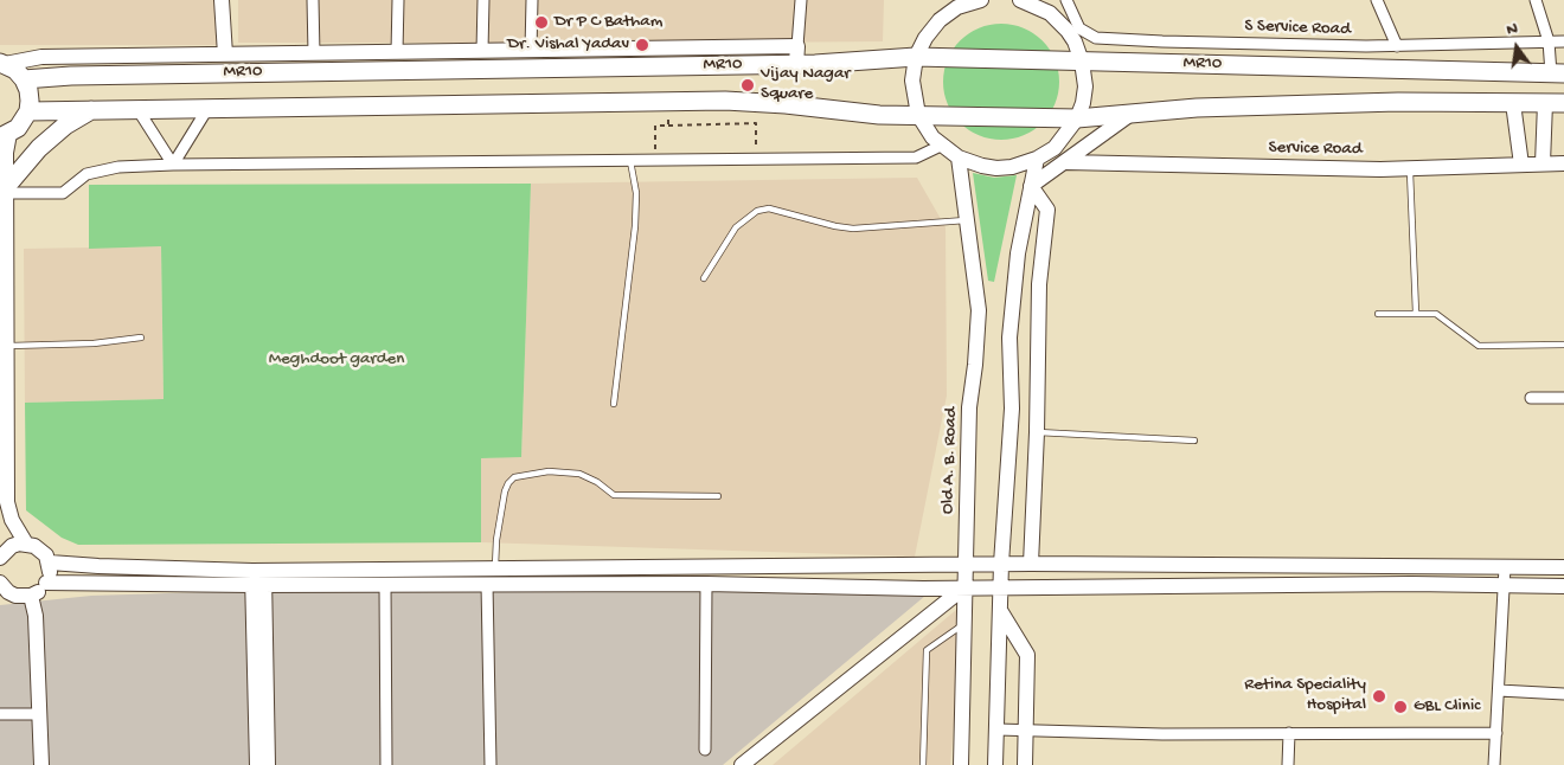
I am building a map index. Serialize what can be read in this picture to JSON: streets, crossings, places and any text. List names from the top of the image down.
{
  "streets": {
    "main road": ["MR10"],
    "street": ["S Service Road", "Service Road", "Old A. B. Road"]
  },
  "parks": ["Meghdoot garden"],
  "places": [
    "Dr P C Batham",
    "Dr. Vishal Yadav",
    "Vijay Nagar Square",
    "Retina Speciality Hospital",
    "GBL Clinic"
  ],
  "north": "top"
}
